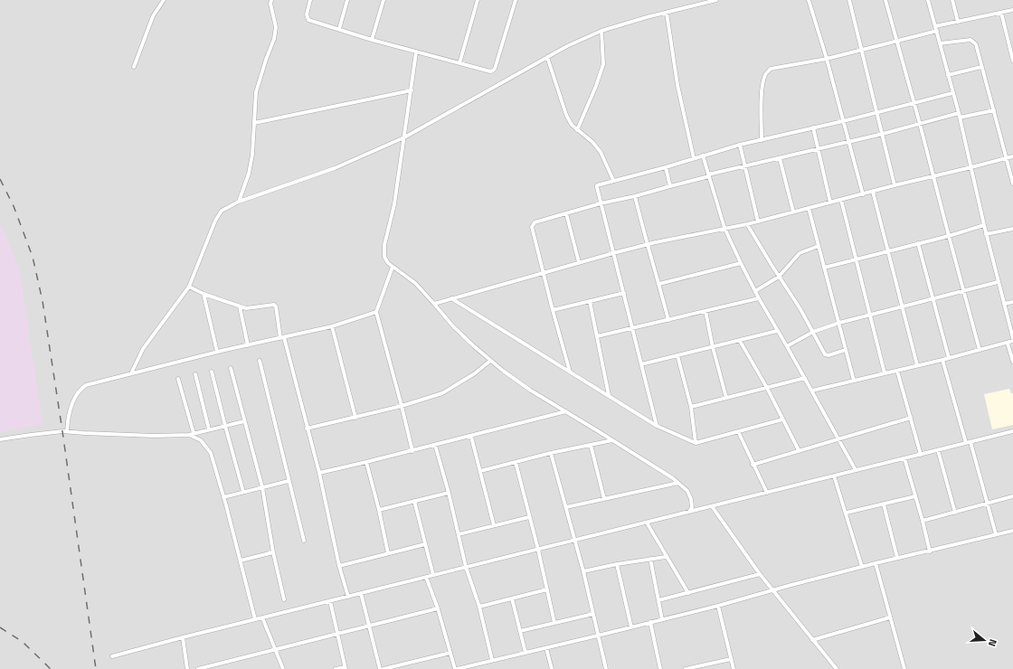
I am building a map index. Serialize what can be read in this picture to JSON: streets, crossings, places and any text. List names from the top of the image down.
{
  "north": "right"
}
